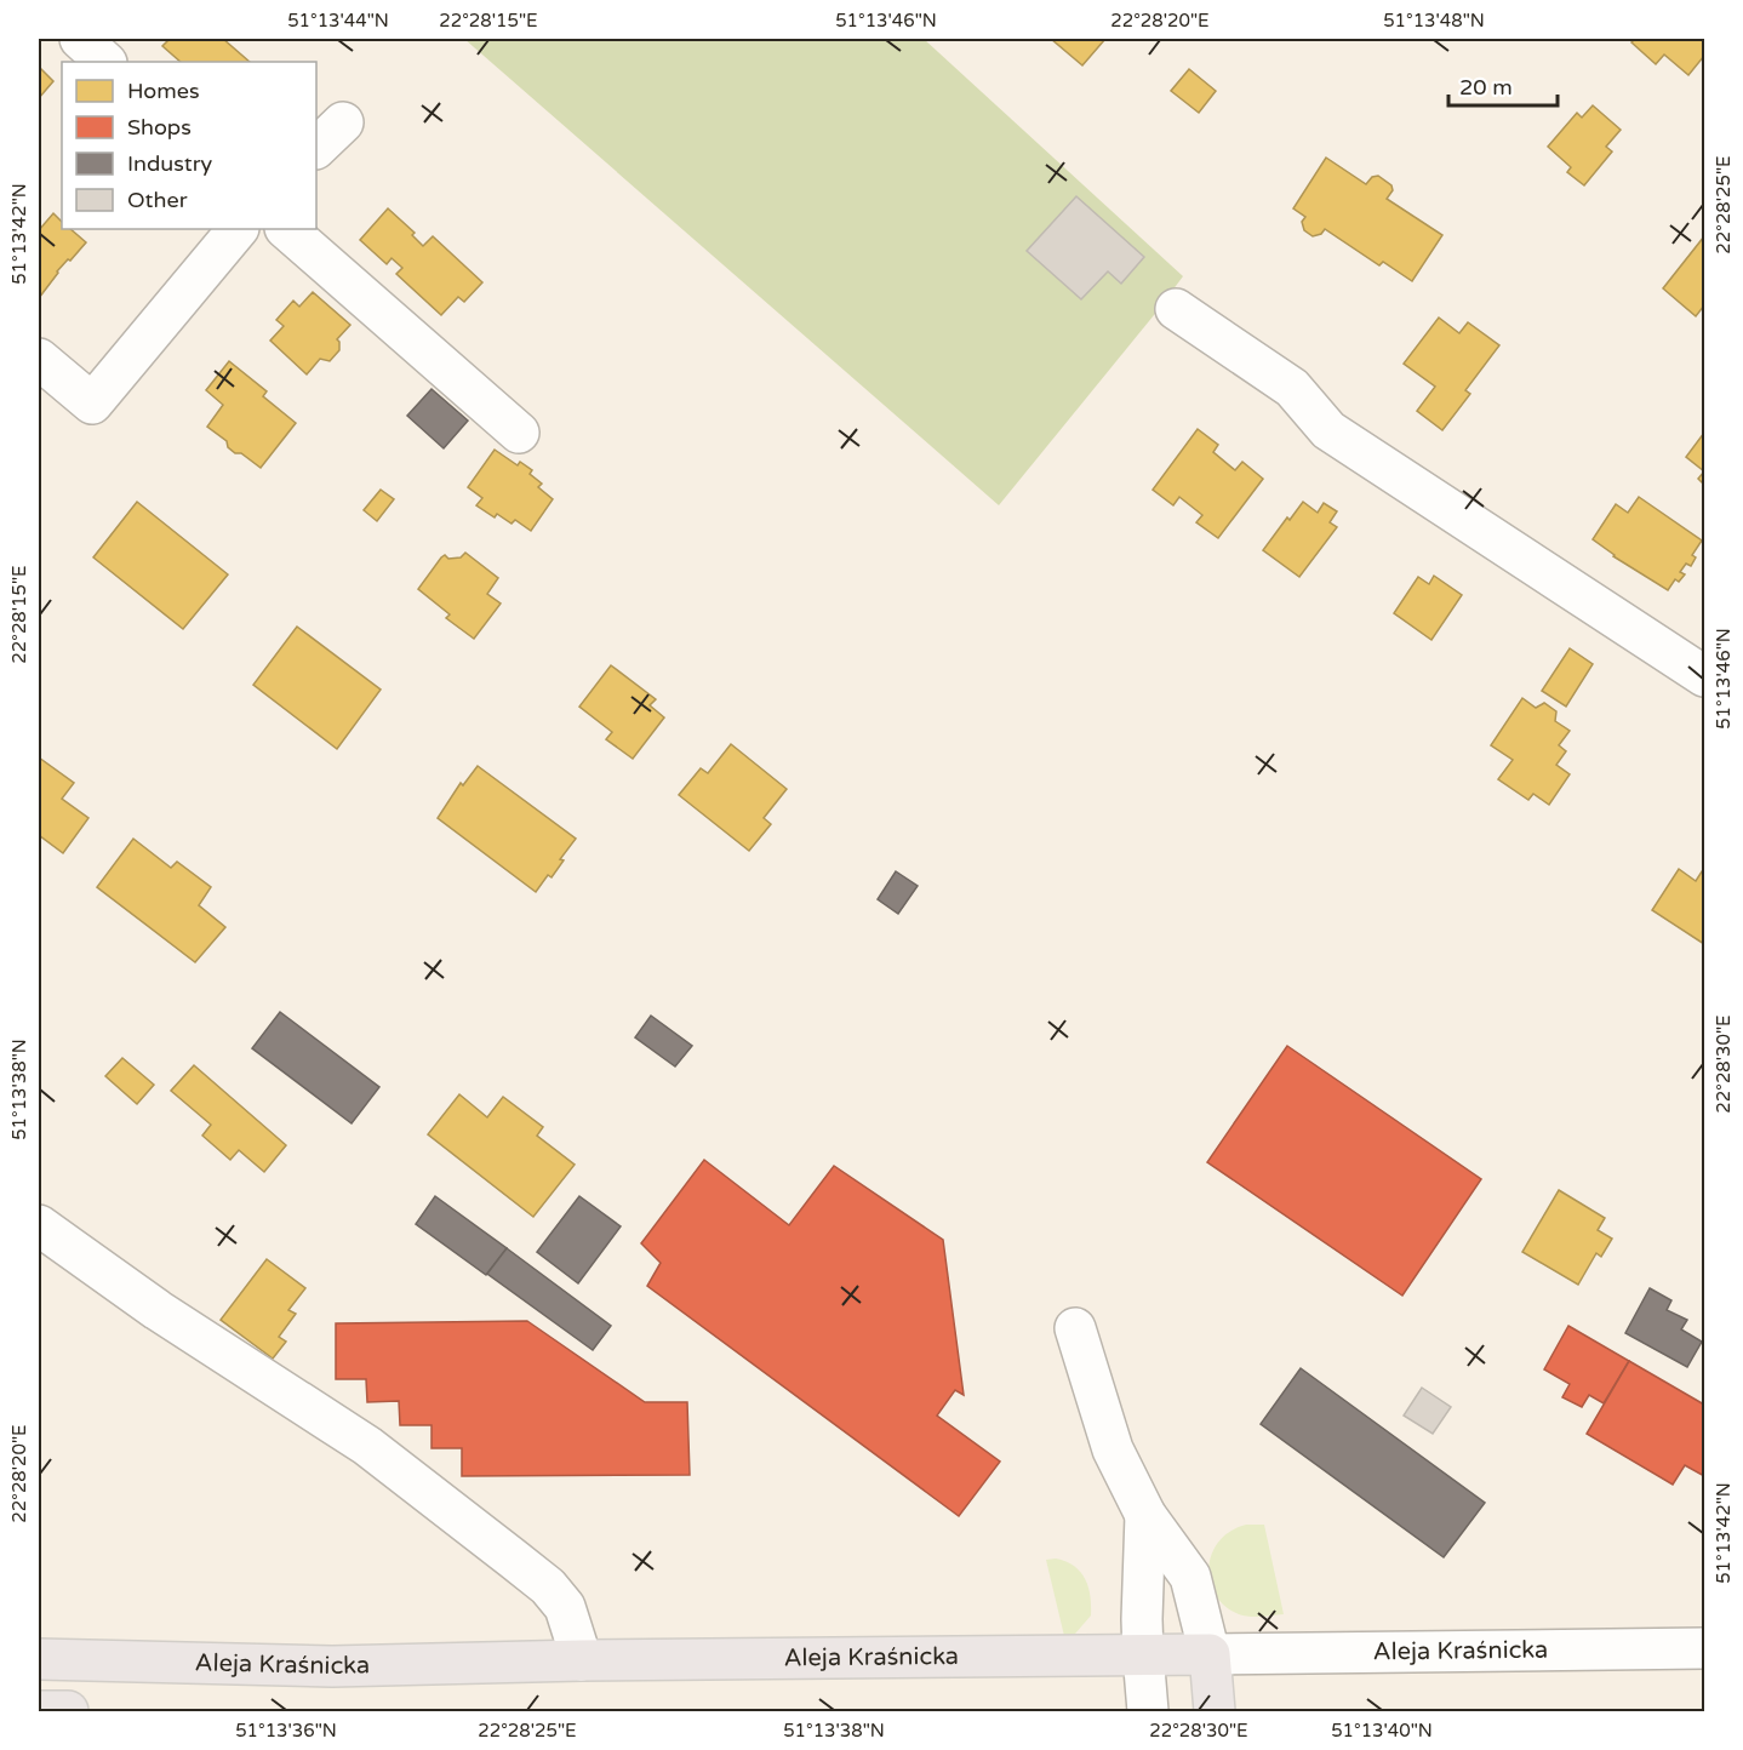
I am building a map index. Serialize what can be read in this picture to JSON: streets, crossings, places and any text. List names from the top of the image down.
{
  "streets": {
    "main road": ["Aleja Kraśnicka"]
  },
  "legend": [
    "Homes",
    "Shops",
    "Industry",
    "Other"
  ],
  "scale_bar": "20 m",
  "coordinates": [
    "51°13'44\"N",
    "22°28'15\"E",
    "51°13'46\"N",
    "22°28'20\"E",
    "51°13'48\"N",
    "22°28'25\"E",
    "51°13'42\"N",
    "22°28'30\"E",
    "51°13'38\"N",
    "51°13'36\"N",
    "51°13'40\"N"
  ]
}
